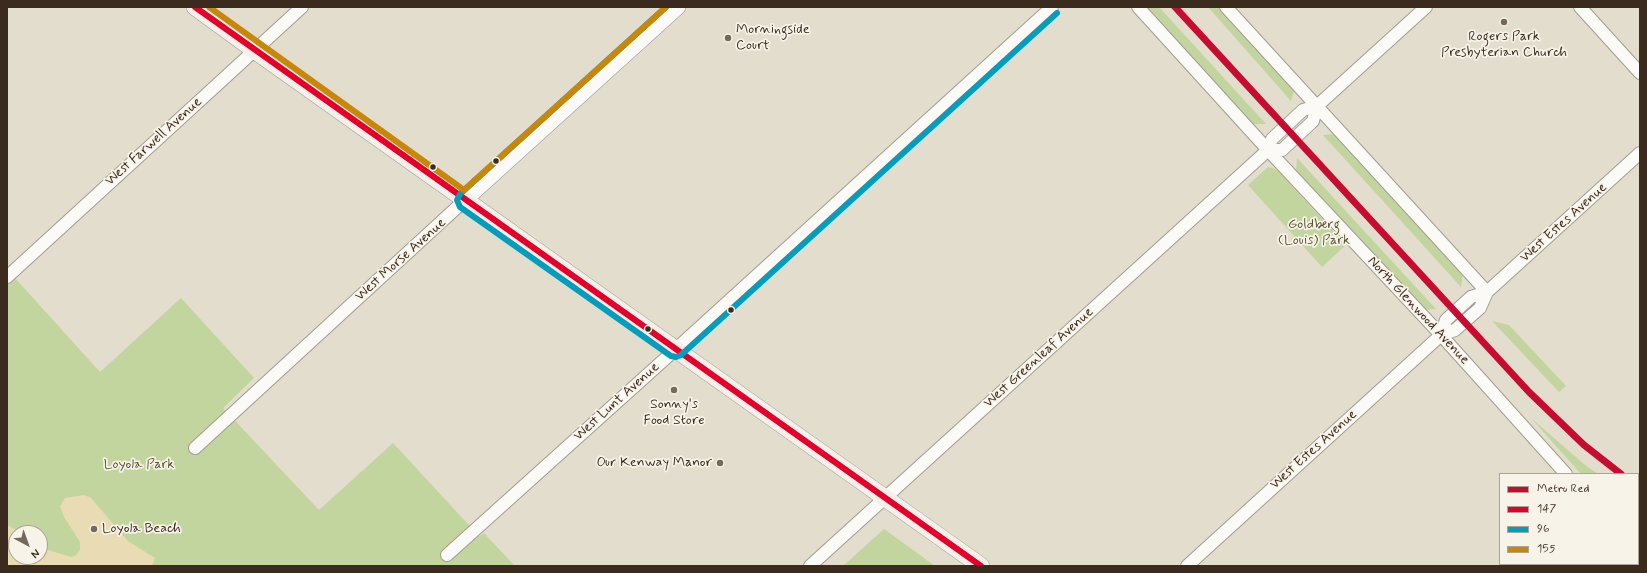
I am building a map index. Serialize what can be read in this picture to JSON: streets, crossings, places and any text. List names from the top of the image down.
{
  "streets": {
    "street": [
      "West Farwell Avenue",
      "West Estes Avenue",
      "West Morse Avenue",
      "North Glenwood Avenue",
      "West Greenleaf Avenue",
      "West Lunt Avenue"
    ]
  },
  "crossings": [
    ["West Estes Avenue", "North Glenwood Avenue"],
    ["North Glenwood Avenue", "West Greenleaf Avenue"]
  ],
  "parks": ["Goldberg (Louis) Park", "Loyola Park"],
  "places": [
    "Rogers Park Presbyterian Church",
    "Morningside Court",
    "Sonny's Food Store",
    "Our Kenway Manor",
    "Loyola Beach"
  ],
  "lines": [
    "metro line Red",
    "transit line 147",
    "transit line 96",
    "transit line 155"
  ],
  "legend": [
    "Metro Red",
    "147",
    "96",
    "155"
  ],
  "north": "bottom right"
}
